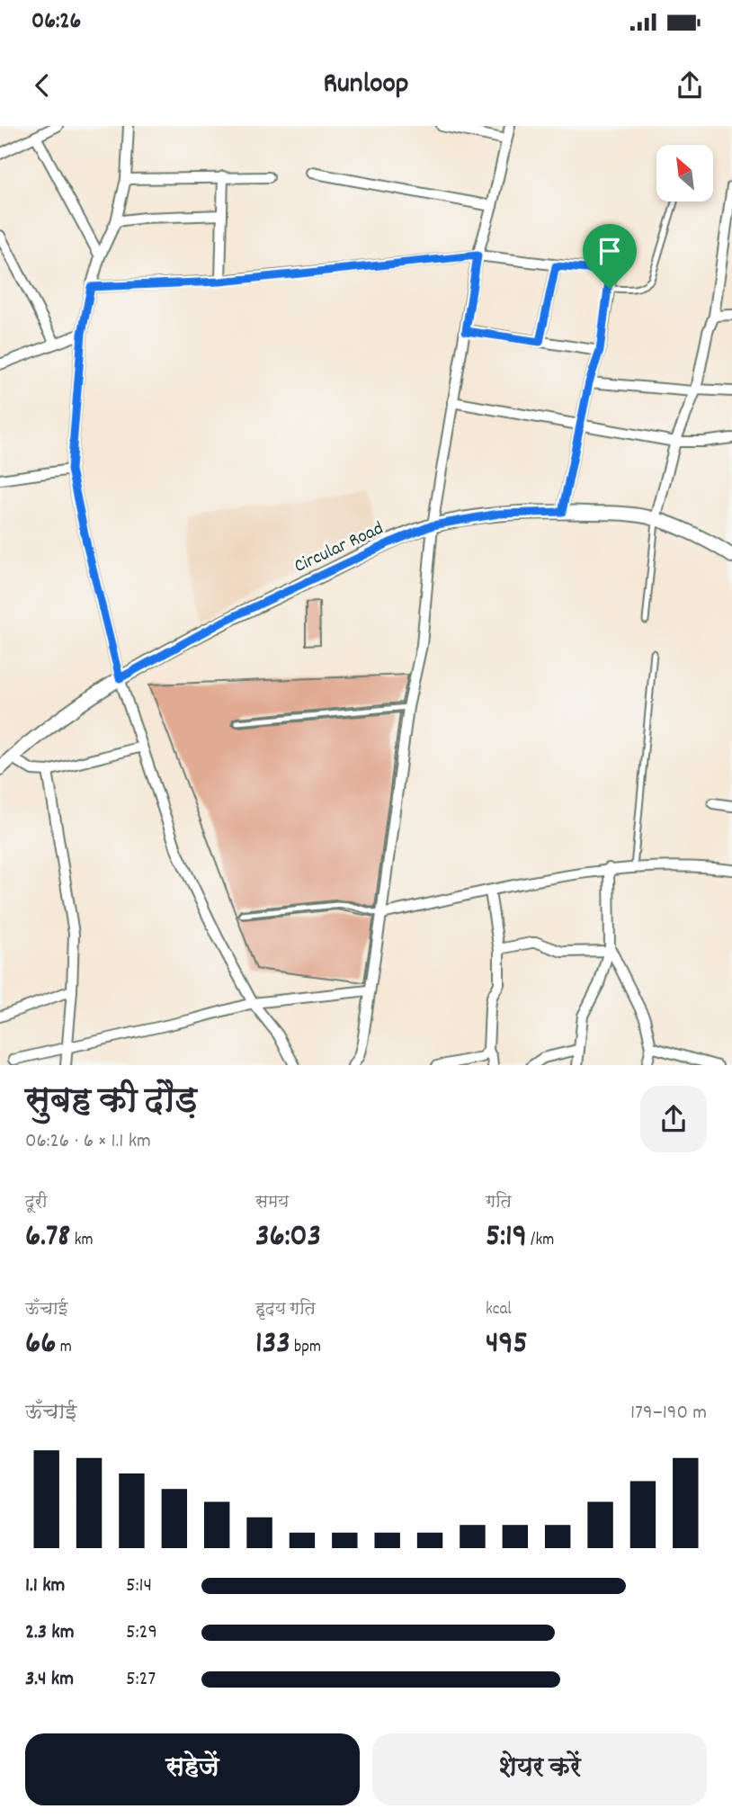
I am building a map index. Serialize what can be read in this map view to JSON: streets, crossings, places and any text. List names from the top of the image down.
{
  "streets": {
    "main road": ["Circular Road"]
  },
  "north": "top left",
  "page": {
    "status": "06:26",
    "header": "Runloop",
    "heading": ["सुबह की दौड़", "06:26 · 6 × 1.1 km"],
    "stats": [
      ["दूरी", "6.78 km"],
      ["समय", "36:03"],
      ["गति", "5:19 /km"],
      ["ऊँचाई", "66 m"],
      ["हृदय गति", "133 bpm"],
      ["kcal", "495"]
    ],
    "chart": ["ऊँचाई", "179–190 m"],
    "list": [
      {
        "name": "1.1 km",
        "note": "5:14"
      },
      {
        "name": "2.3 km",
        "note": "5:29"
      },
      {
        "name": "3.4 km",
        "note": "5:27"
      }
    ],
    "buttons": ["सहेजें", "शेयर करें"]
  }
}
